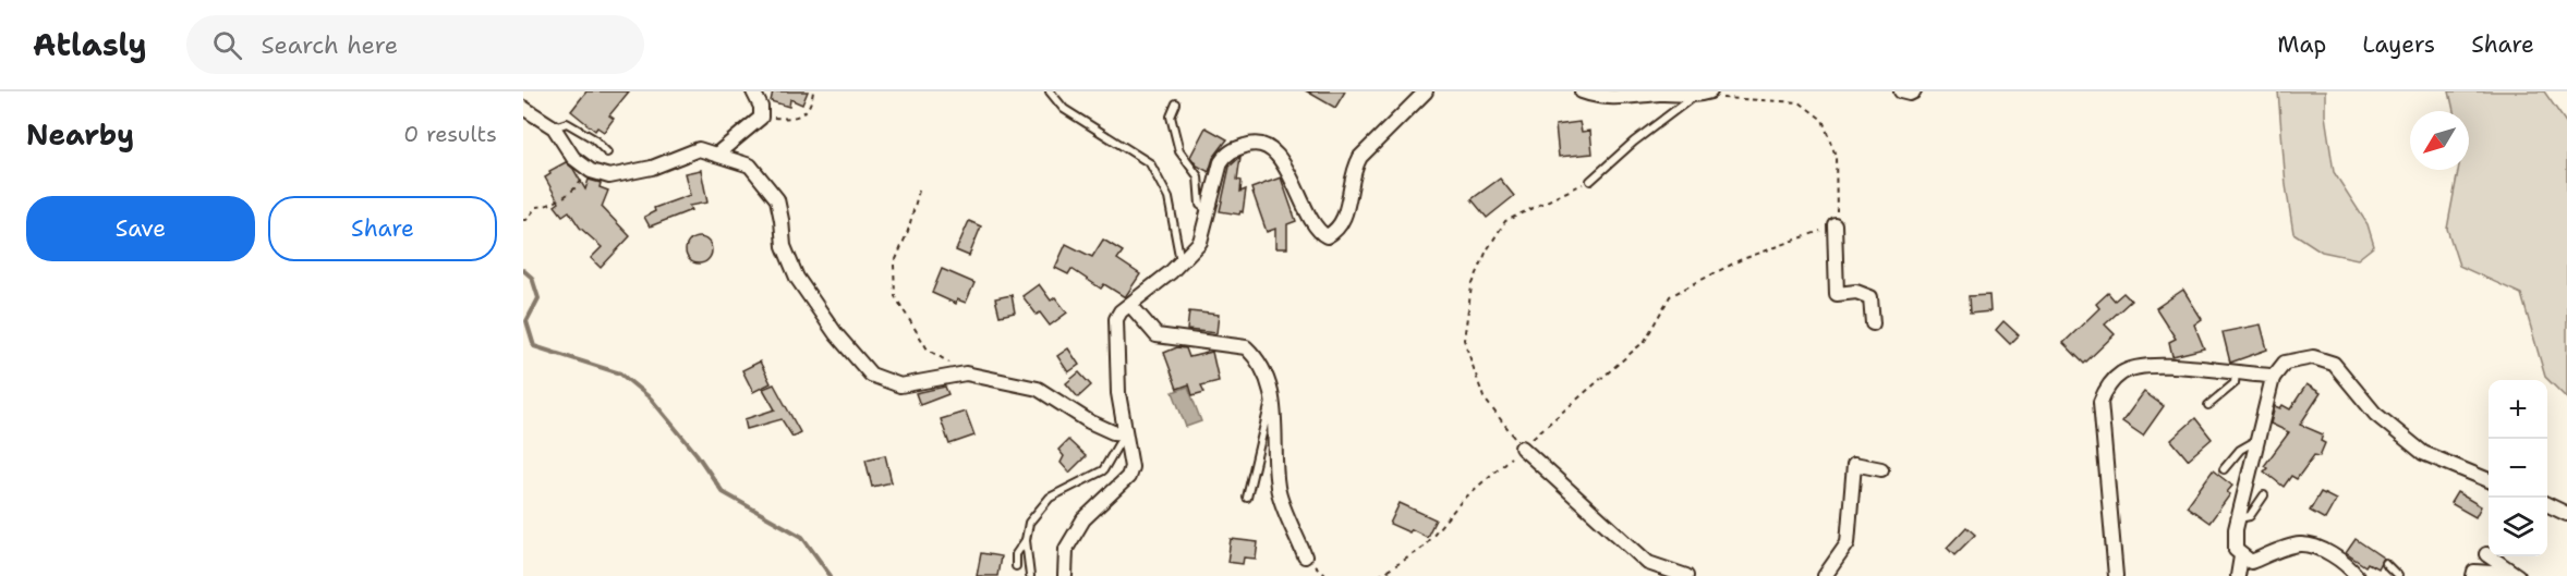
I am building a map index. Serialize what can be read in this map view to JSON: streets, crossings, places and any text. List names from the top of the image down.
{
  "north": "bottom left",
  "page": {
    "header": "Atlasly",
    "search": "Search here",
    "nav": ["Map", "Layers", "Share"],
    "heading": ["Nearby", "0 results"],
    "buttons": ["Save", "Share"],
    "map_buttons": ["+", "−"]
  }
}
